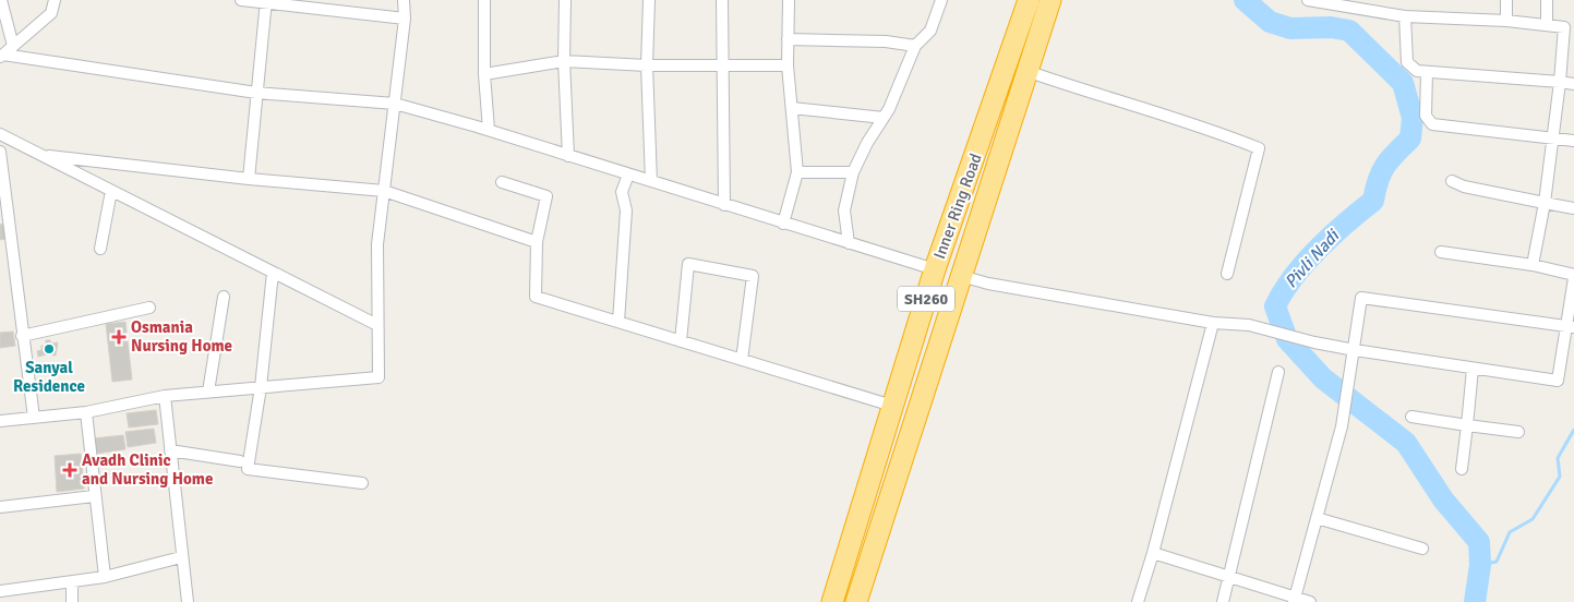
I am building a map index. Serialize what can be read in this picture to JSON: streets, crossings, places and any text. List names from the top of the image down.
{
  "streets": {
    "highway": ["Inner Ring Road", "SH260"]
  },
  "water": ["Pivli Nadi"],
  "places": {
    "health": ["Osmania Nursing Home", "Avadh Clinic and Nursing Home"],
    "other": ["Sanyal Residence"]
  }
}
